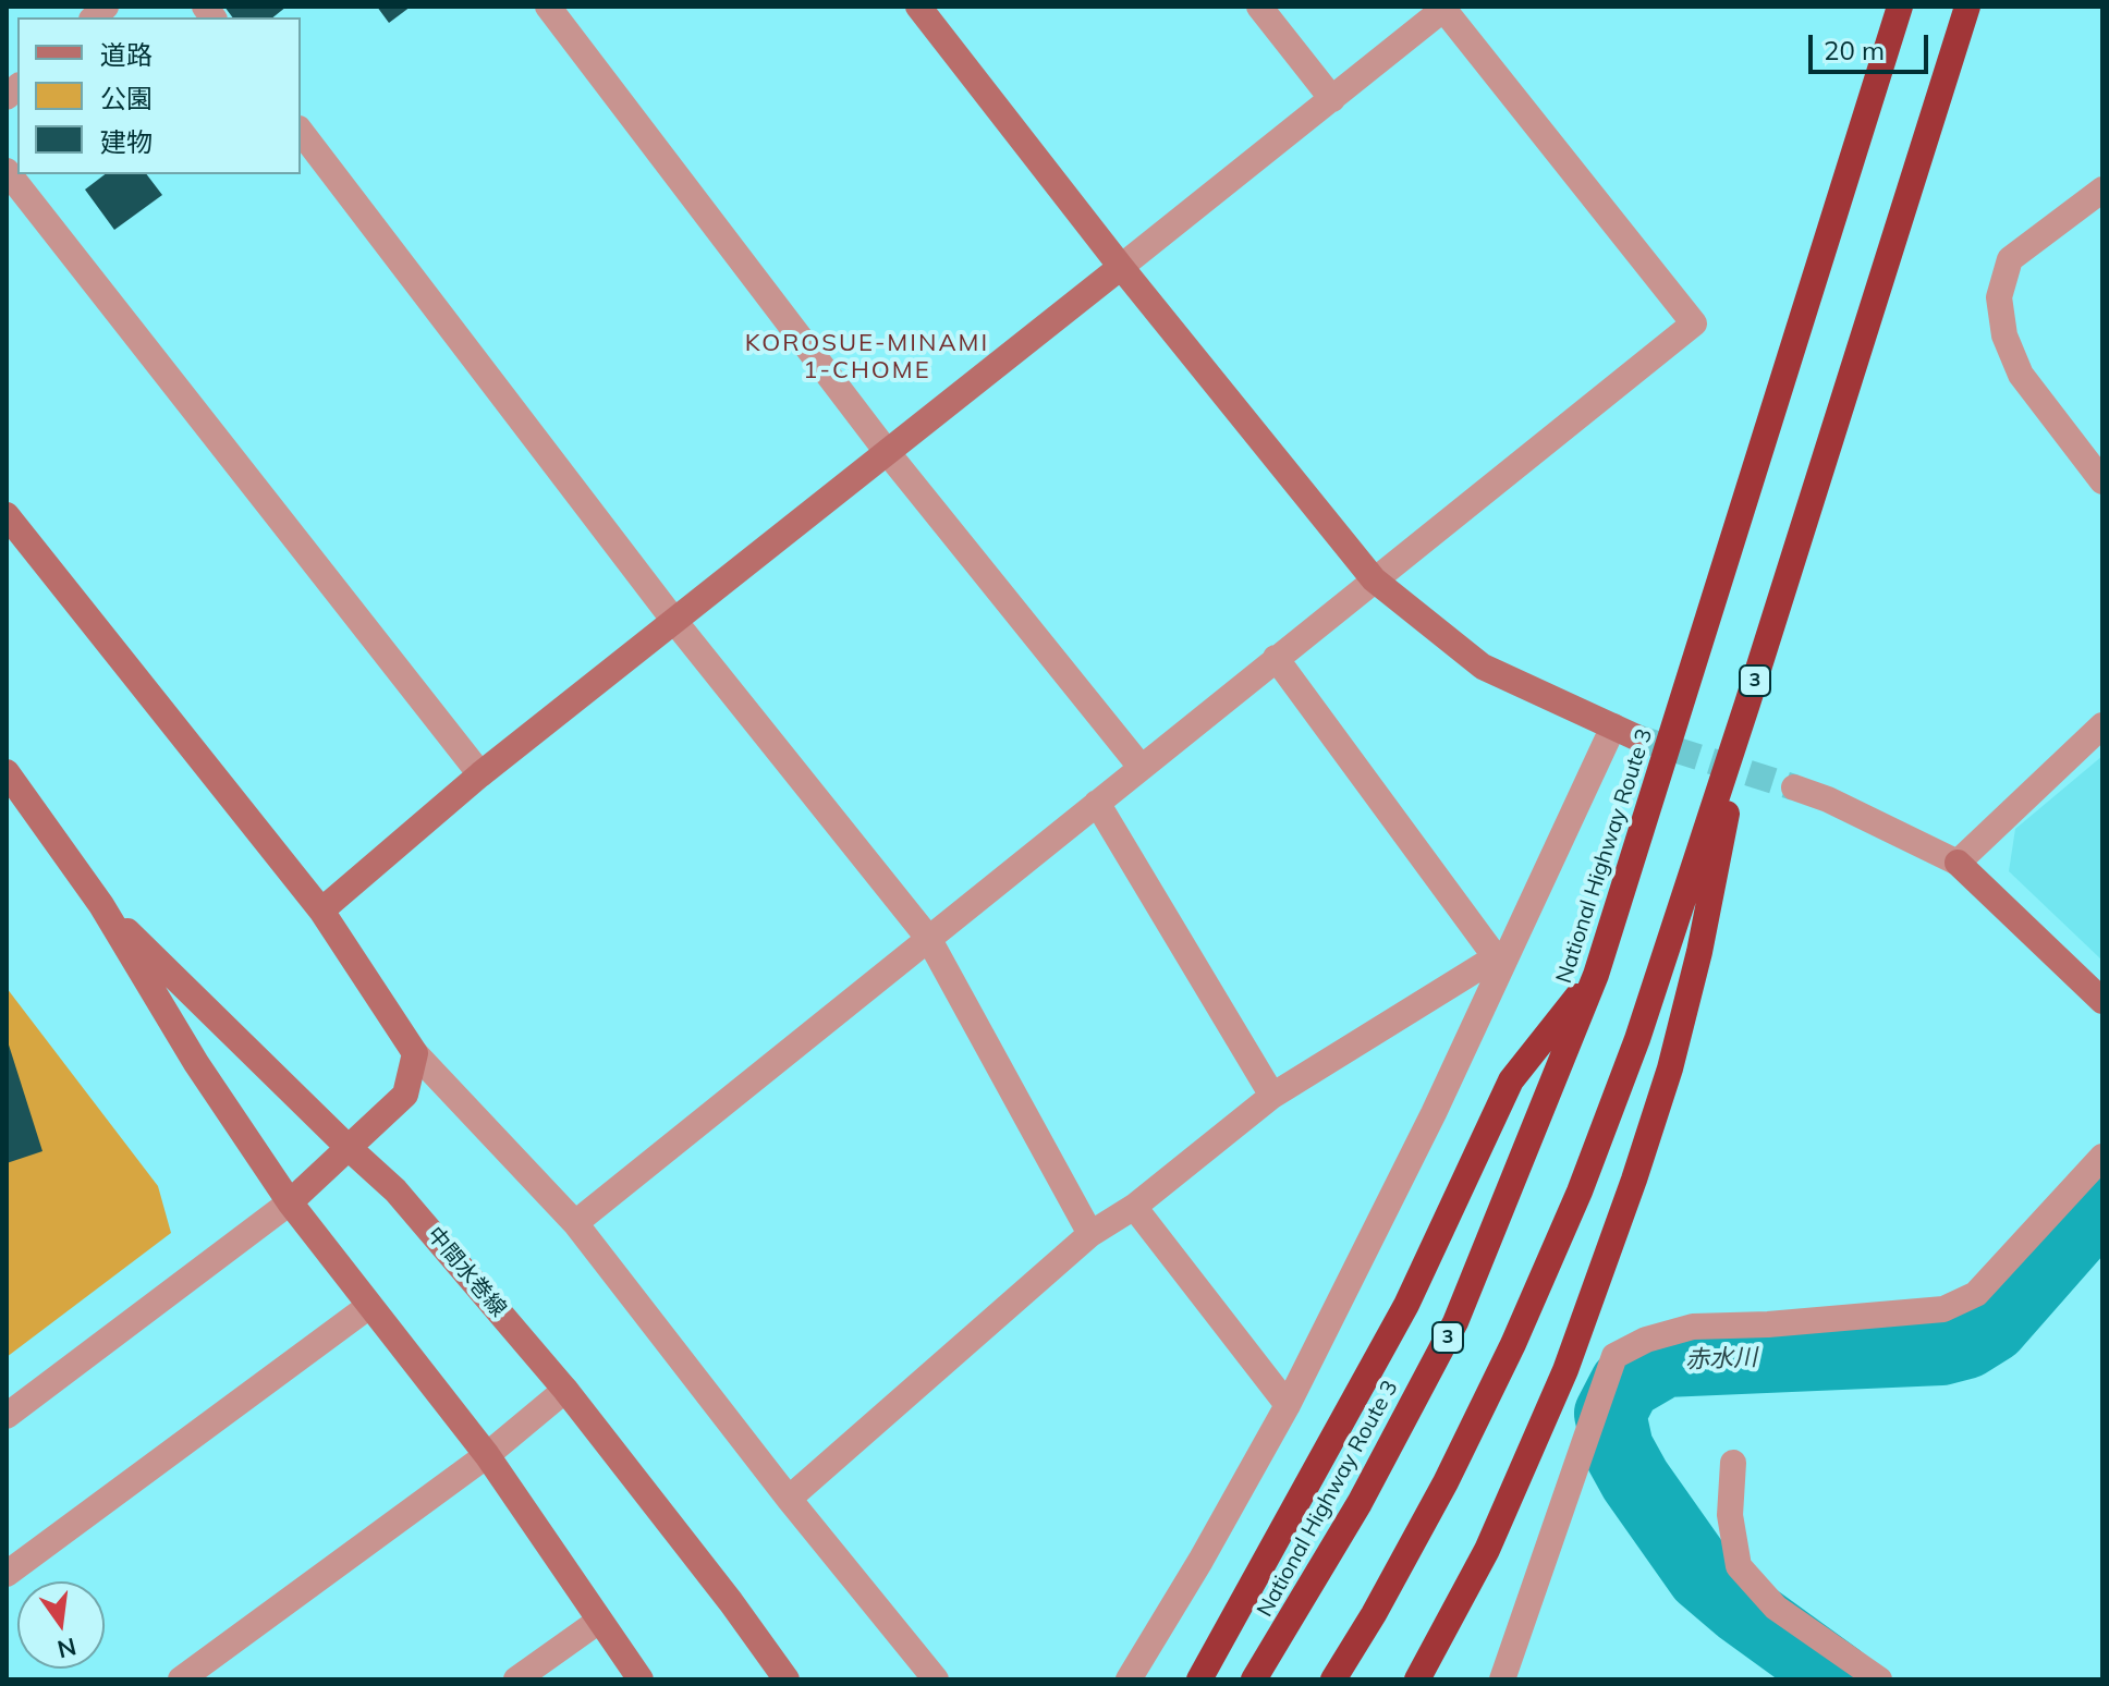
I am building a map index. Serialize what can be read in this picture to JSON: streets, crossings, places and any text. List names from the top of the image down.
{
  "streets": {
    "highway": ["3", "National Highway Route 3"],
    "street": ["中間水巻線"]
  },
  "districts": ["KOROSUE-MINAMI 1-CHOME"],
  "water": ["赤水川"],
  "legend": ["道路", "公園", "建物"],
  "scale_bar": "20 m",
  "north": "bottom"
}
